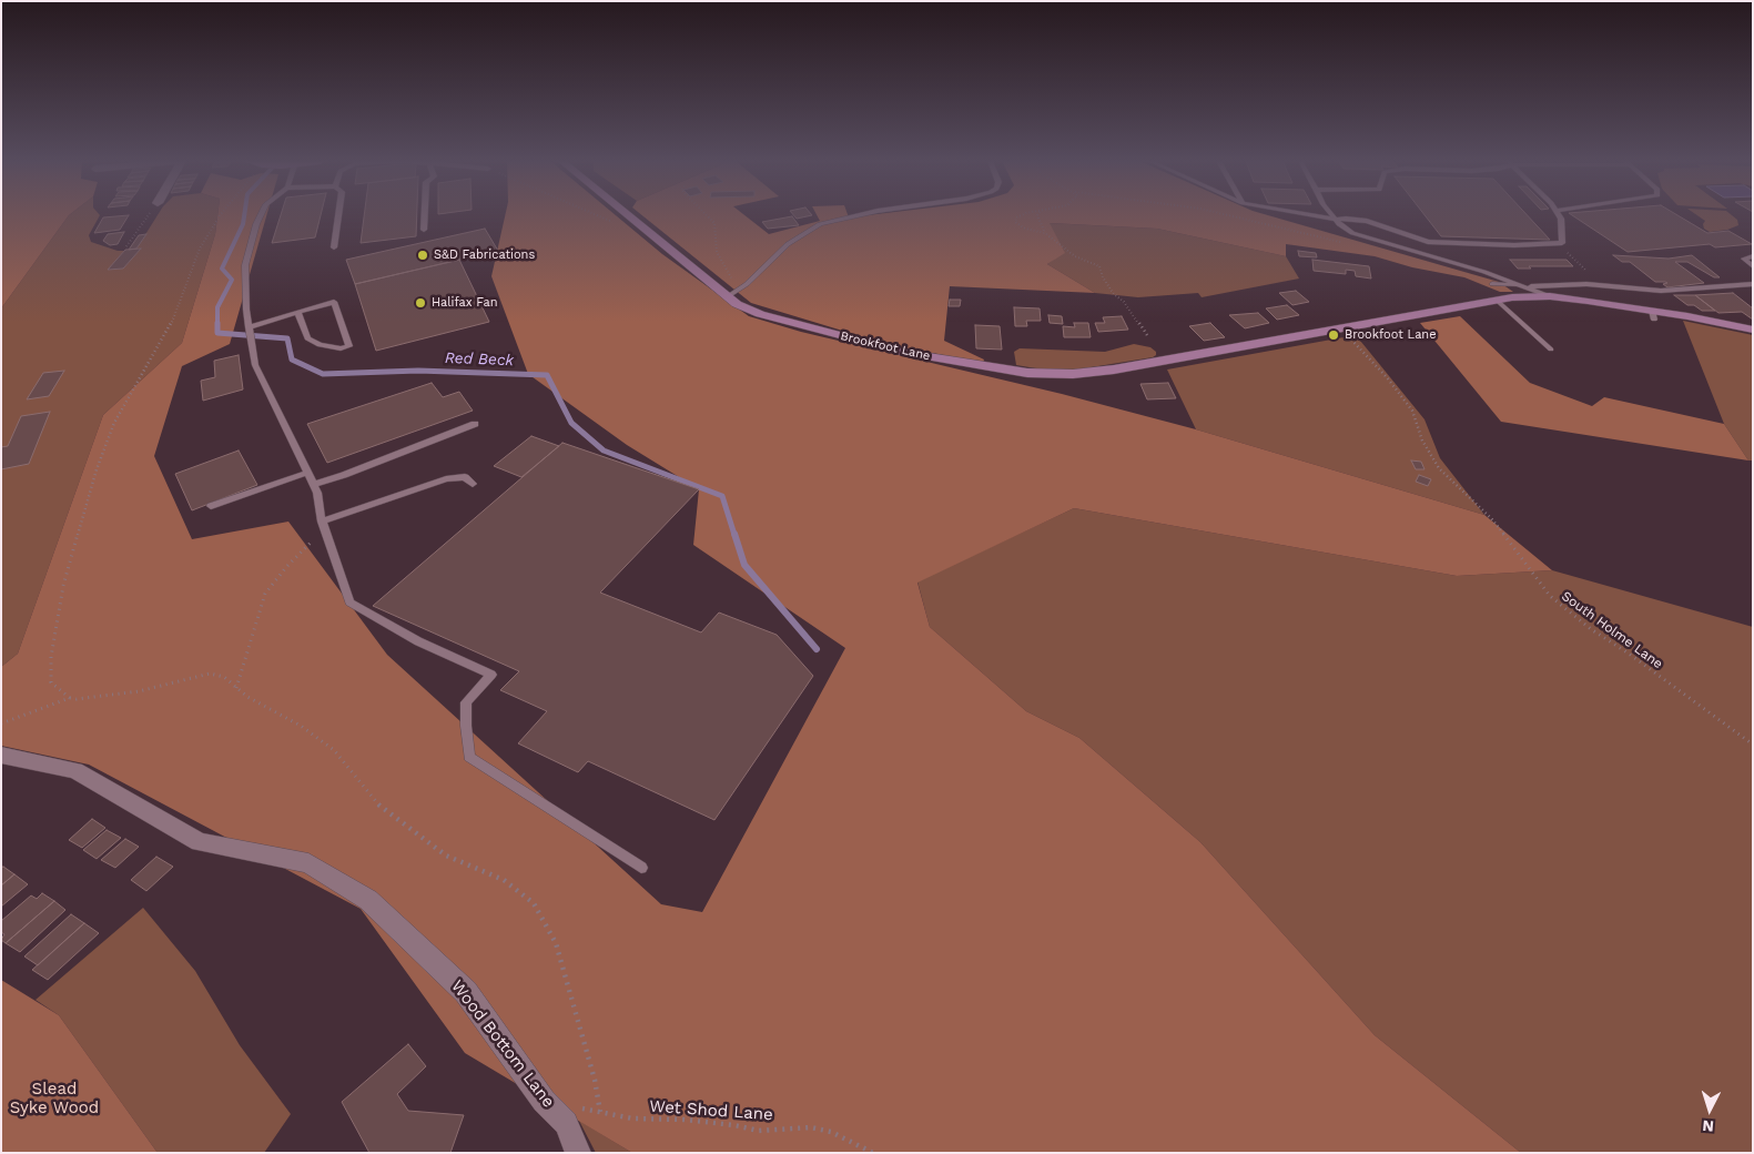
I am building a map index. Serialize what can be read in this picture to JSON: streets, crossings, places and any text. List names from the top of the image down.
{
  "streets": {
    "street": ["Brookfoot Lane", "Wood Bottom Lane"],
    "path": ["South Holme Lane", "Wet Shod Lane"]
  },
  "crossings": [
    ["Brookfoot Lane", "South Holme Lane"],
    ["Wood Bottom Lane", "Wet Shod Lane"]
  ],
  "water": ["Red Beck"],
  "parks": ["Slead Syke Wood"],
  "places": ["S&D Fabrications", "Halifax Fan", "Brookfoot Lane"],
  "north": "bottom"
}
